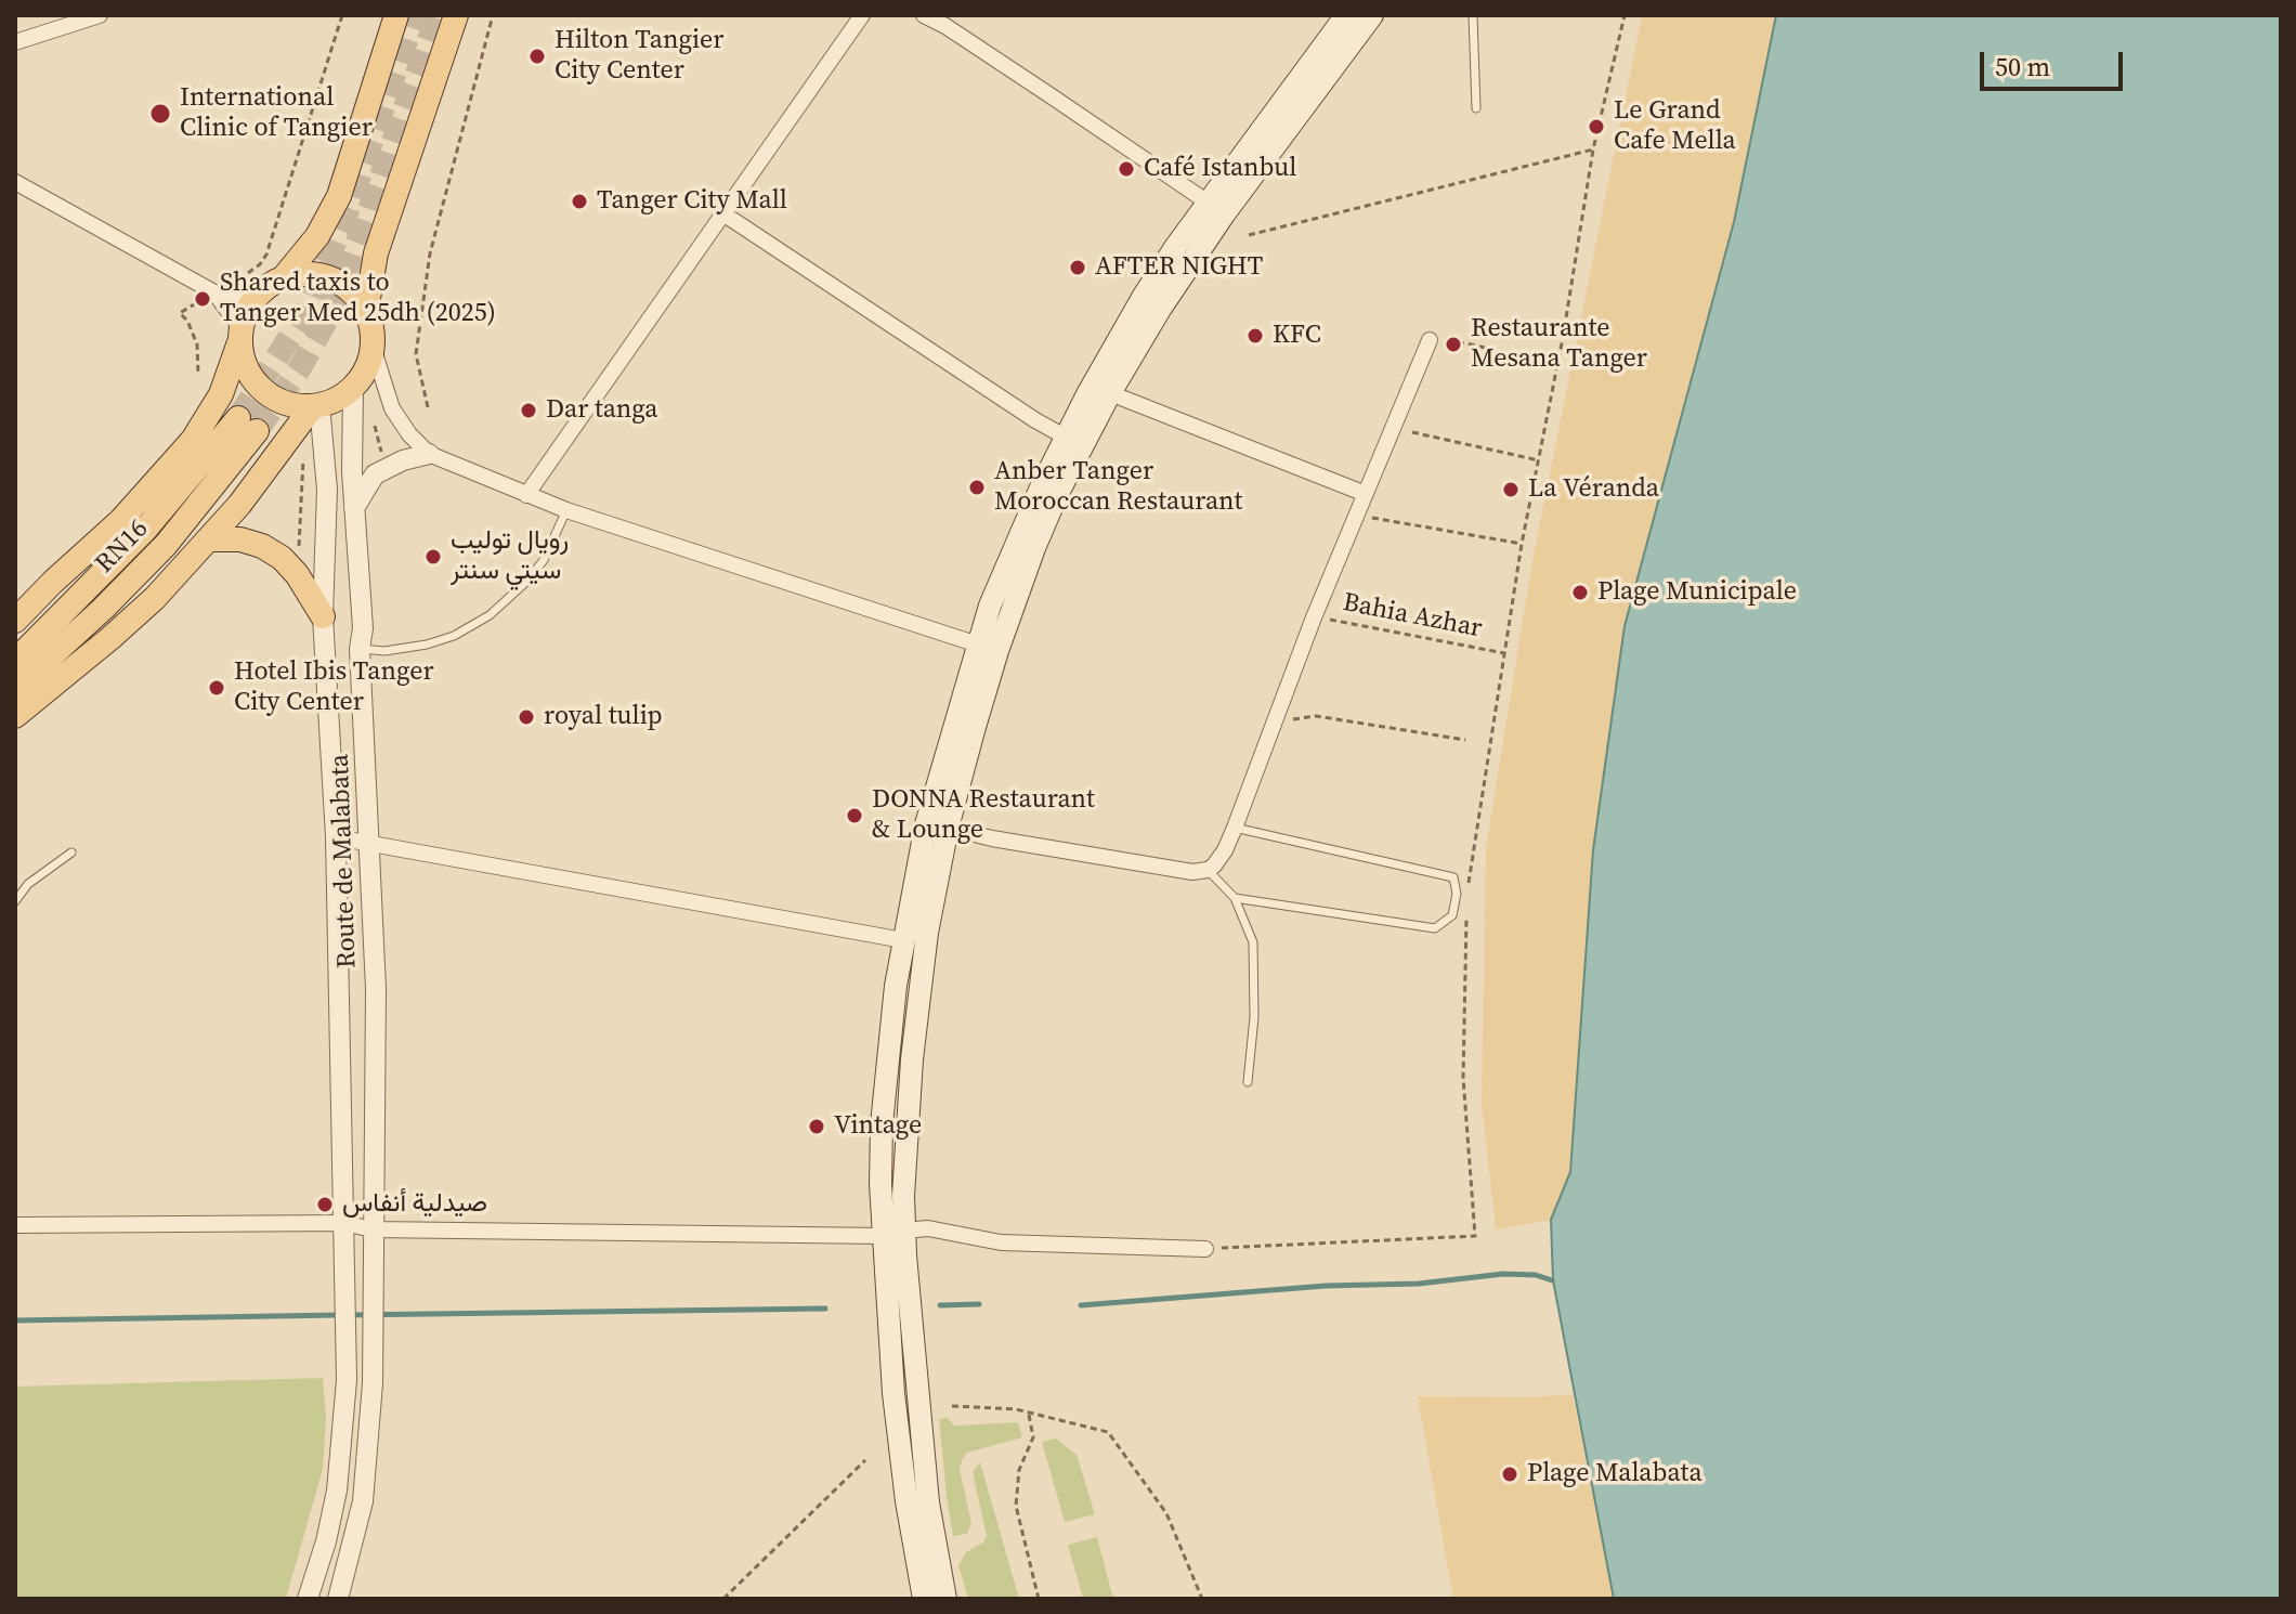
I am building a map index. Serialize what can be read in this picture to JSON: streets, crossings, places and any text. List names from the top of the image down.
{
  "streets": {
    "main road": ["RN16"],
    "street": ["Route de Malabata"],
    "path": ["Bahia Azhar"]
  },
  "crossings": [
    ["RN16", "Route de Malabata"]
  ],
  "places": [
    "Hilton Tangier City Center",
    "International Clinic of Tangier",
    "Le Grand Cafe Mella",
    "Café Istanbul",
    "Tanger City Mall",
    "AFTER NIGHT",
    "Shared taxis to Tanger Med 25dh (2025)",
    "KFC",
    "Restaurante Mesana Tanger",
    "Dar tanga",
    "Anber Tanger Moroccan Restaurant",
    "La Véranda",
    "رويال توليب سيتي سنتر",
    "Plage Municipale",
    "Hotel Ibis Tanger City Center",
    "royal tulip",
    "DONNA Restaurant & Lounge",
    "Vintage",
    "صيدلية أنفاس",
    "Plage Malabata"
  ],
  "scale_bar": "50 m"
}
